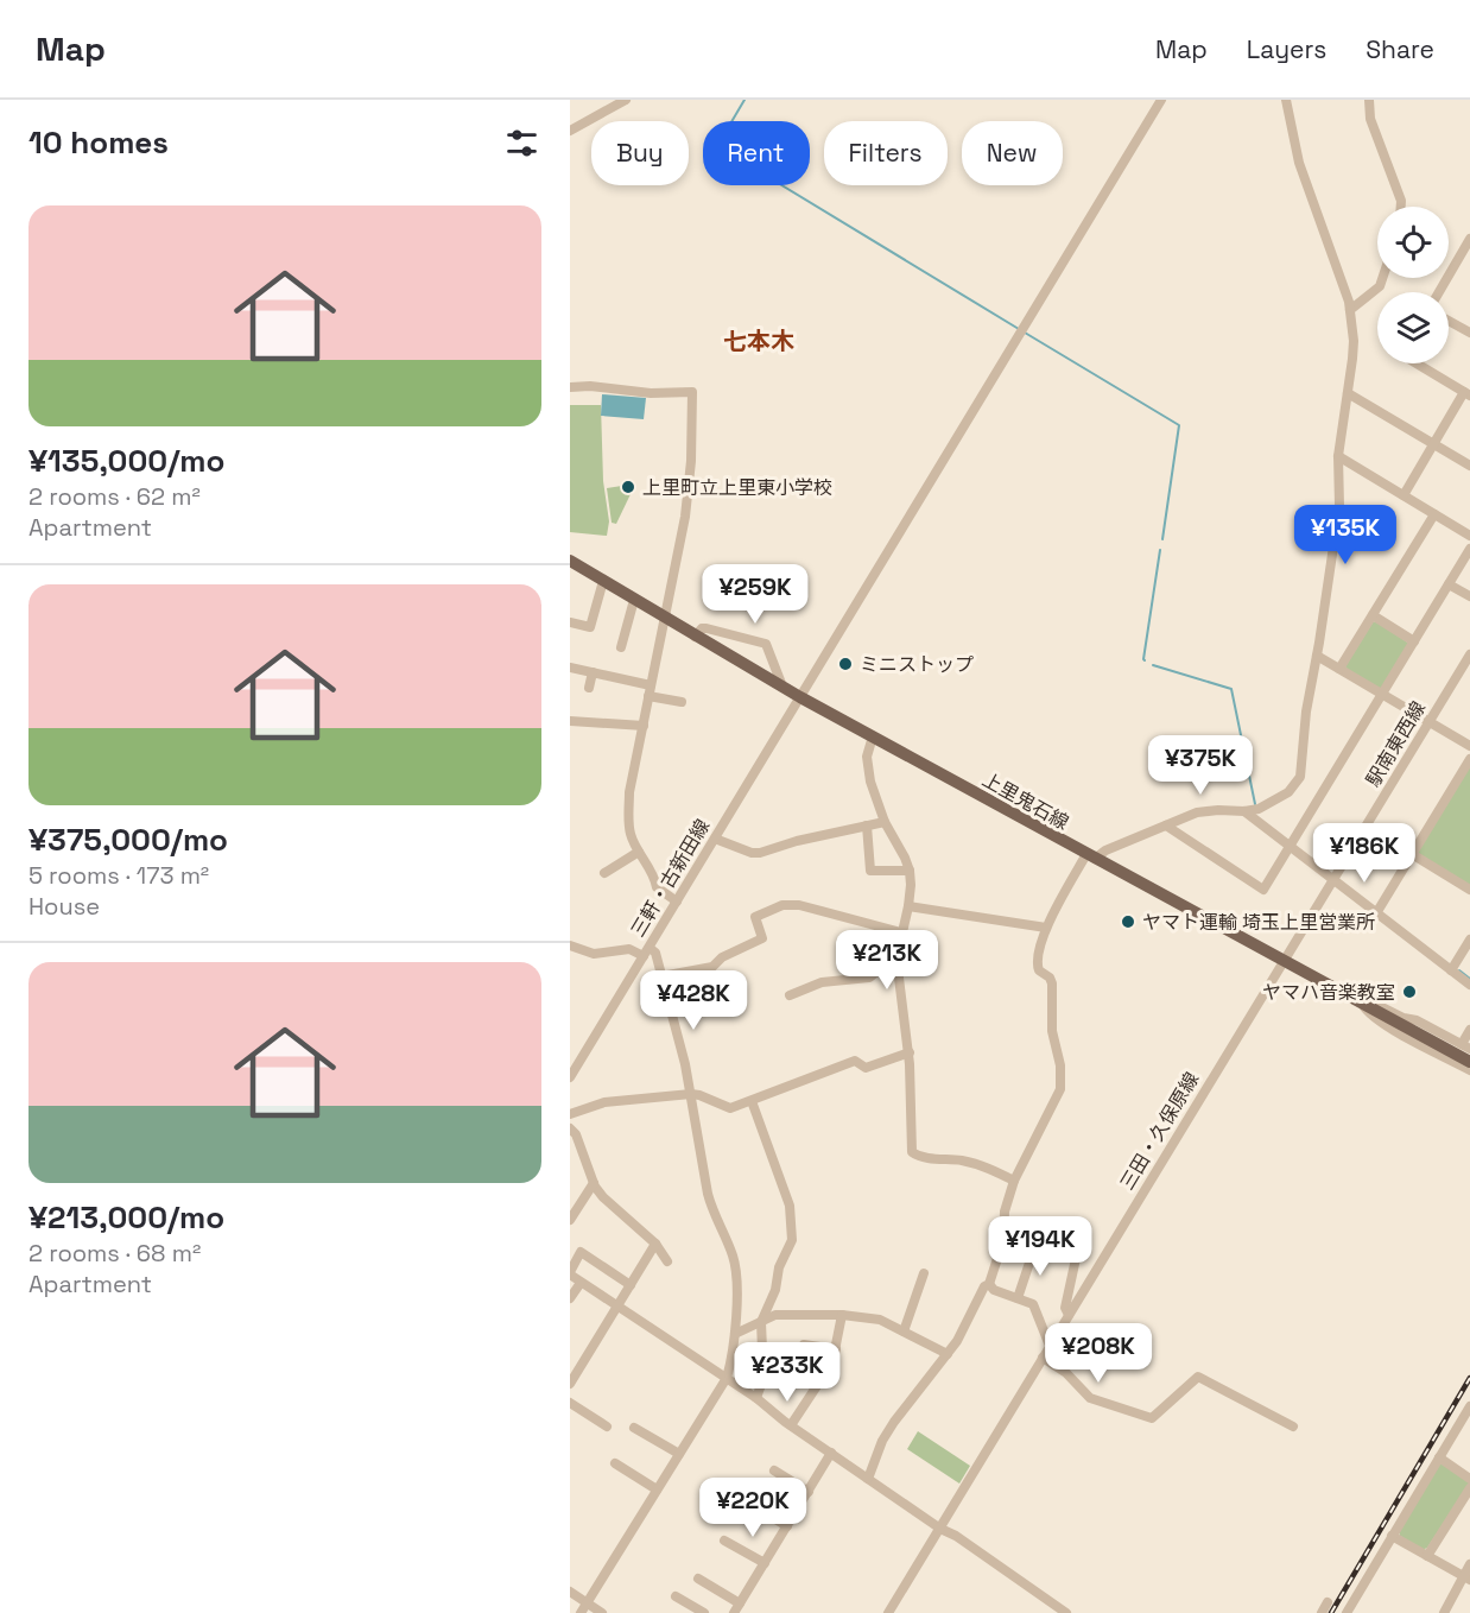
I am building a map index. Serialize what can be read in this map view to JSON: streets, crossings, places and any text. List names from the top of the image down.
{
  "streets": {
    "main road": ["上里鬼石線"],
    "street": ["駅南東西線", "三軒・古新田線", "三田・久保原線"]
  },
  "crossings": [
    ["駅南東西線", "上里鬼石線"],
    ["駅南東西線", "三田・久保原線"],
    ["上里鬼石線", "三軒・古新田線"],
    ["上里鬼石線", "三田・久保原線"]
  ],
  "districts": ["七本木"],
  "places": [
    "上里町立上里東小学校",
    "ミニストップ",
    "ヤマト運輸 埼玉上里営業所",
    "ヤマハ音楽教室"
  ],
  "page": {
    "header": "Map",
    "nav": ["Map", "Layers", "Share"],
    "heading": "10 homes",
    "chip": [
      "Buy",
      "Rent",
      "Filters",
      "New"
    ],
    "list": [
      {
        "name": "¥135,000/mo",
        "note": "2 rooms · 62 m² · Apartment"
      },
      {
        "name": "¥375,000/mo",
        "note": "5 rooms · 173 m² · House"
      },
      {
        "name": "¥213,000/mo",
        "note": "2 rooms · 68 m² · Apartment"
      }
    ],
    "price": [
      "¥135K",
      "¥259K",
      "¥375K",
      "¥186K",
      "¥213K",
      "¥428K",
      "¥194K",
      "¥208K",
      "¥233K",
      "¥220K"
    ]
  }
}
